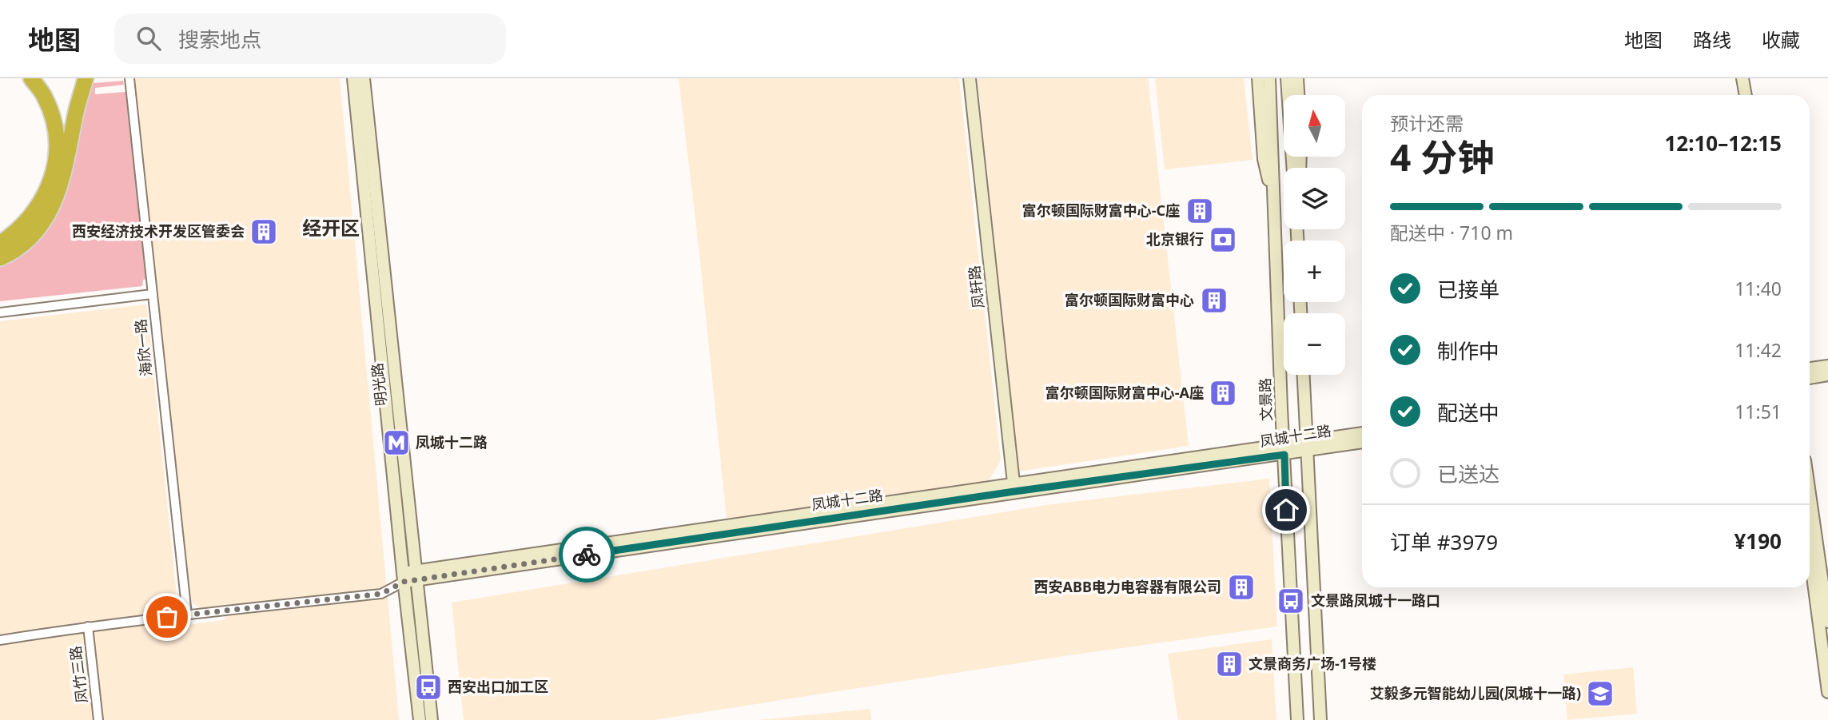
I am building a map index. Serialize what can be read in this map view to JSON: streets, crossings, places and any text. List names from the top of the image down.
{
  "streets": {
    "main road": [
      "凤轩路",
      "明光路",
      "文景路",
      "凤城十二路"
    ],
    "street": ["海欣一路", "凤竹三路"]
  },
  "crossings": [
    ["凤轩路", "凤城十二路"],
    ["海欣一路", "凤城十二路"],
    ["明光路", "凤城十二路"],
    ["文景路", "凤城十二路"],
    ["凤城十二路", "凤竹三路"]
  ],
  "districts": ["经开区"],
  "places": {
    "building": [
      "富尔顿国际财富中心-C座",
      "西安经济技术开发区管委会",
      "富尔顿国际财富中心",
      "富尔顿国际财富中心-A座",
      "西安ABB电力电容器有限公司",
      "文景商务广场-1号楼"
    ],
    "bank": ["北京银行"],
    "metro station": ["凤城十二路"],
    "bus stop": ["文景路凤城十一路口", "西安出口加工区"],
    "school or university": ["艾毅多元智能幼儿园(凤城十一路)"]
  },
  "north": "top",
  "page": {
    "header": "地图",
    "search": "搜索地点",
    "nav": ["地图", "路线", "收藏"],
    "map_buttons": ["+", "−"],
    "heading": ["4 分钟", "预计还需", "12:10–12:15"],
    "panel": ["订单 #3979", "¥190"],
    "bar": "配送中 · 710 m",
    "list": [
      ["已接单", "11:40"],
      ["制作中", "11:42"],
      ["配送中", "11:51"],
      "已送达"
    ]
  }
}
